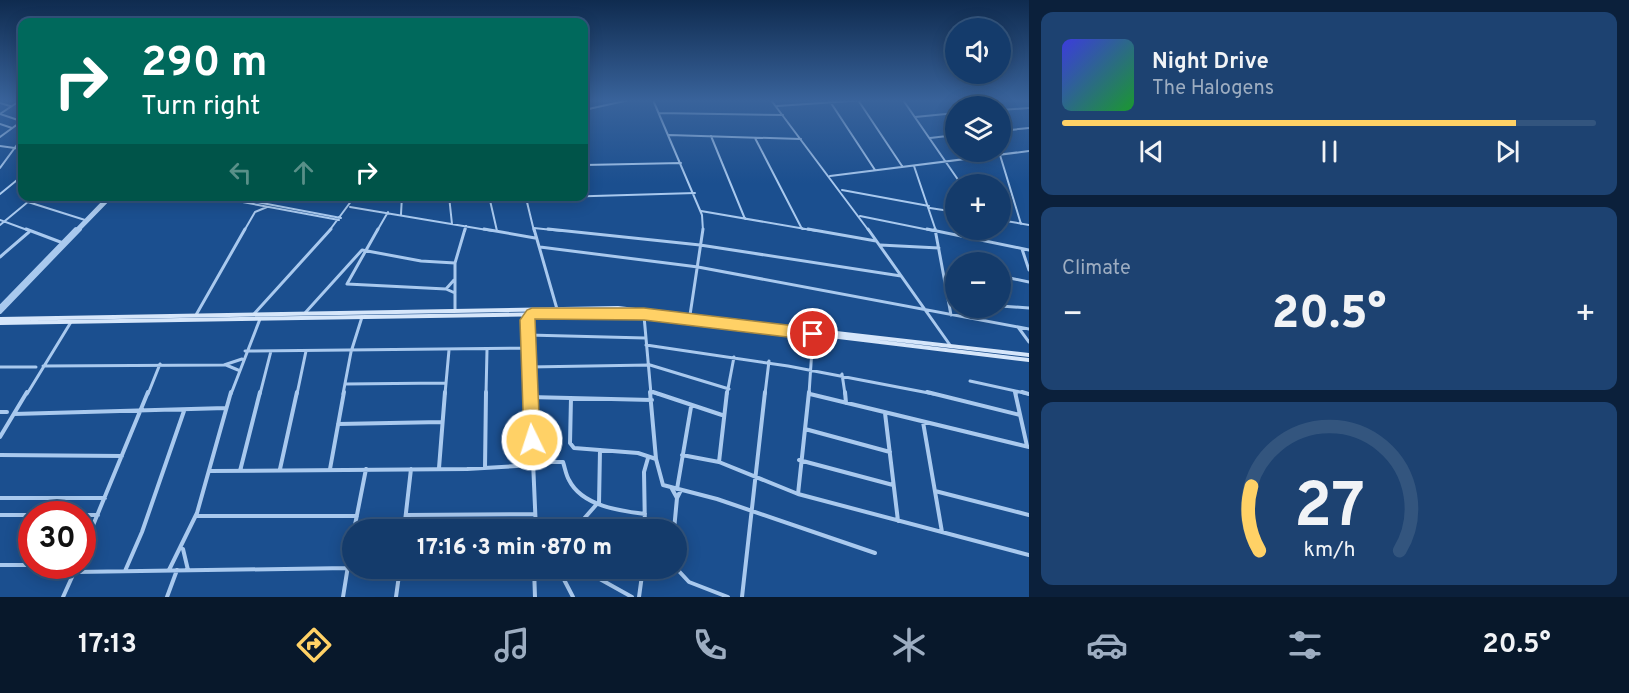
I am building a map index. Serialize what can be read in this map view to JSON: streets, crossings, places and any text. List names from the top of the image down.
{
  "page": {
    "map_buttons": ["+", "−"],
    "turn": ["290 m", "Turn right"],
    "song": ["Night Drive", "The Halogens"],
    "tile": "Climate",
    "heat": ["−", "20.5°", "+"],
    "limit": "30",
    "trip": "17:16 · 3 min · 870 m",
    "tabs": ["17:13", "20.5°"],
    "gauge": ["27", "km/h"]
  }
}
